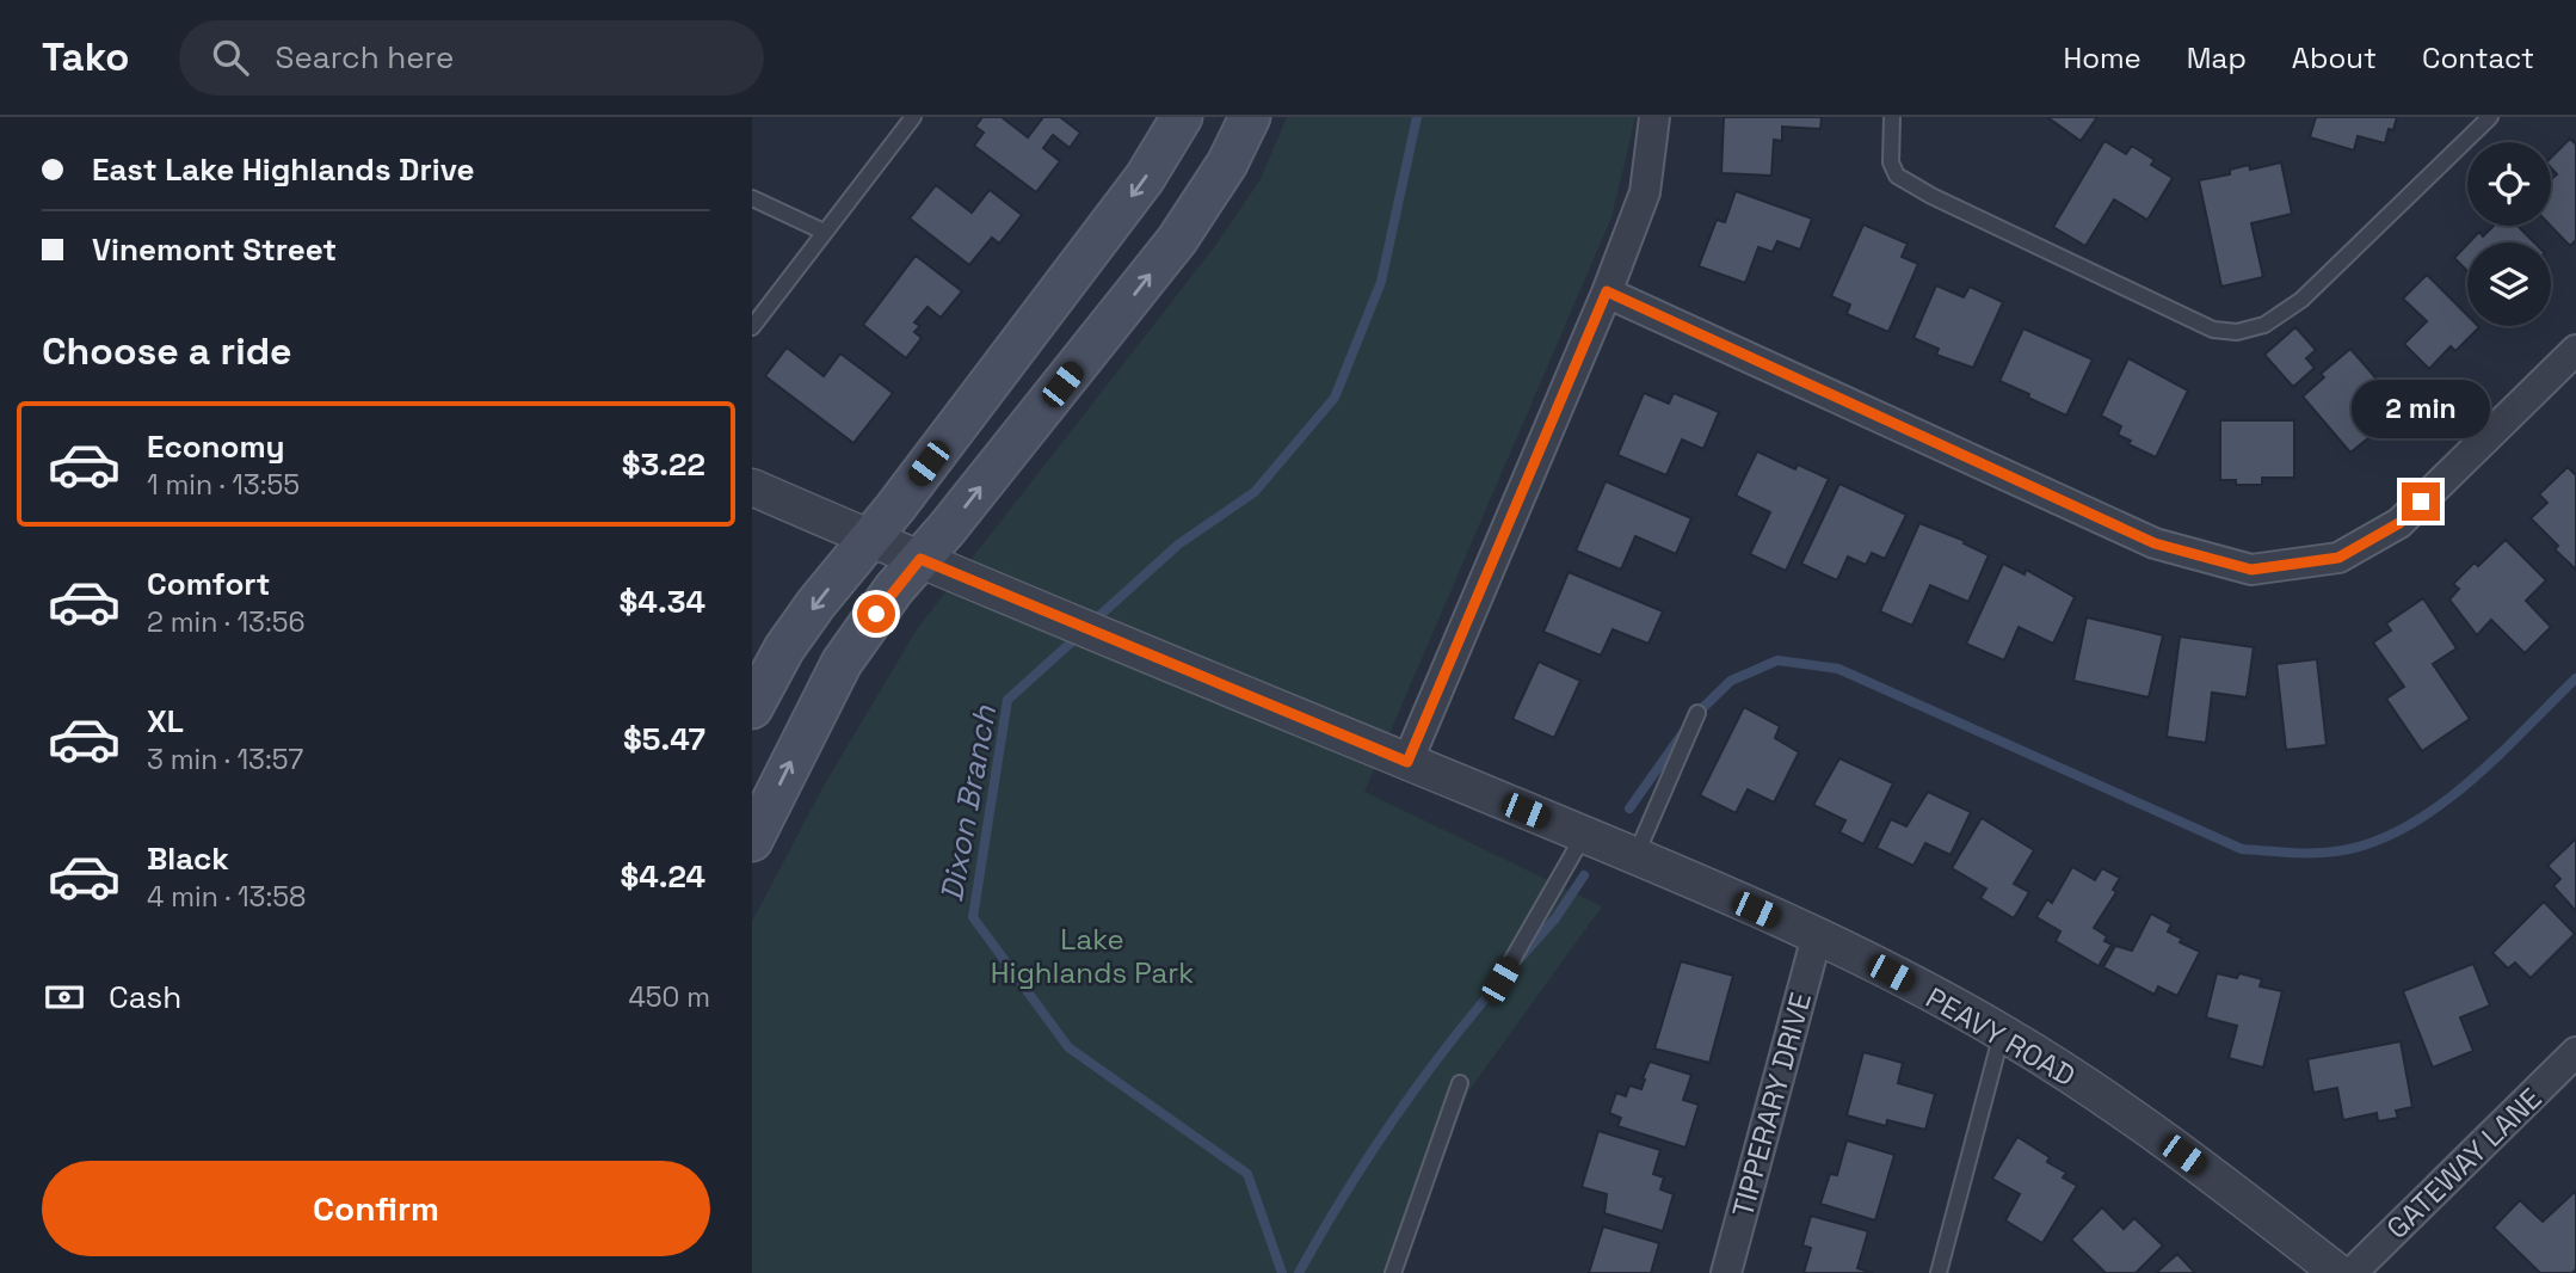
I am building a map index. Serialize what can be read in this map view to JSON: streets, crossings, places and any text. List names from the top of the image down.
{
  "streets": {
    "street": ["PEAVY ROAD", "TIPPERARY DRIVE", "GATEWAY LANE"]
  },
  "crossings": [
    ["PEAVY ROAD", "TIPPERARY DRIVE"]
  ],
  "water": ["Dixon Branch"],
  "parks": ["Lake Highlands Park"],
  "page": {
    "header": "Tako",
    "search": "Search here",
    "nav": [
      "Home",
      "Map",
      "About",
      "Contact"
    ],
    "banner": ["East Lake Highlands Drive", "Vinemont Street"],
    "heading": "Choose a ride",
    "bubble": "2 min",
    "list": [
      {
        "name": "Economy",
        "note": "1 min · 13:55",
        "value": "$3.22"
      },
      {
        "name": "Comfort",
        "note": "2 min · 13:56",
        "value": "$4.34"
      },
      {
        "name": "XL",
        "note": "3 min · 13:57",
        "value": "$5.47"
      },
      {
        "name": "Black",
        "note": "4 min · 13:58",
        "value": "$4.24"
      }
    ],
    "pay": ["Cash", "450 m"],
    "buttons": "Confirm"
  }
}
